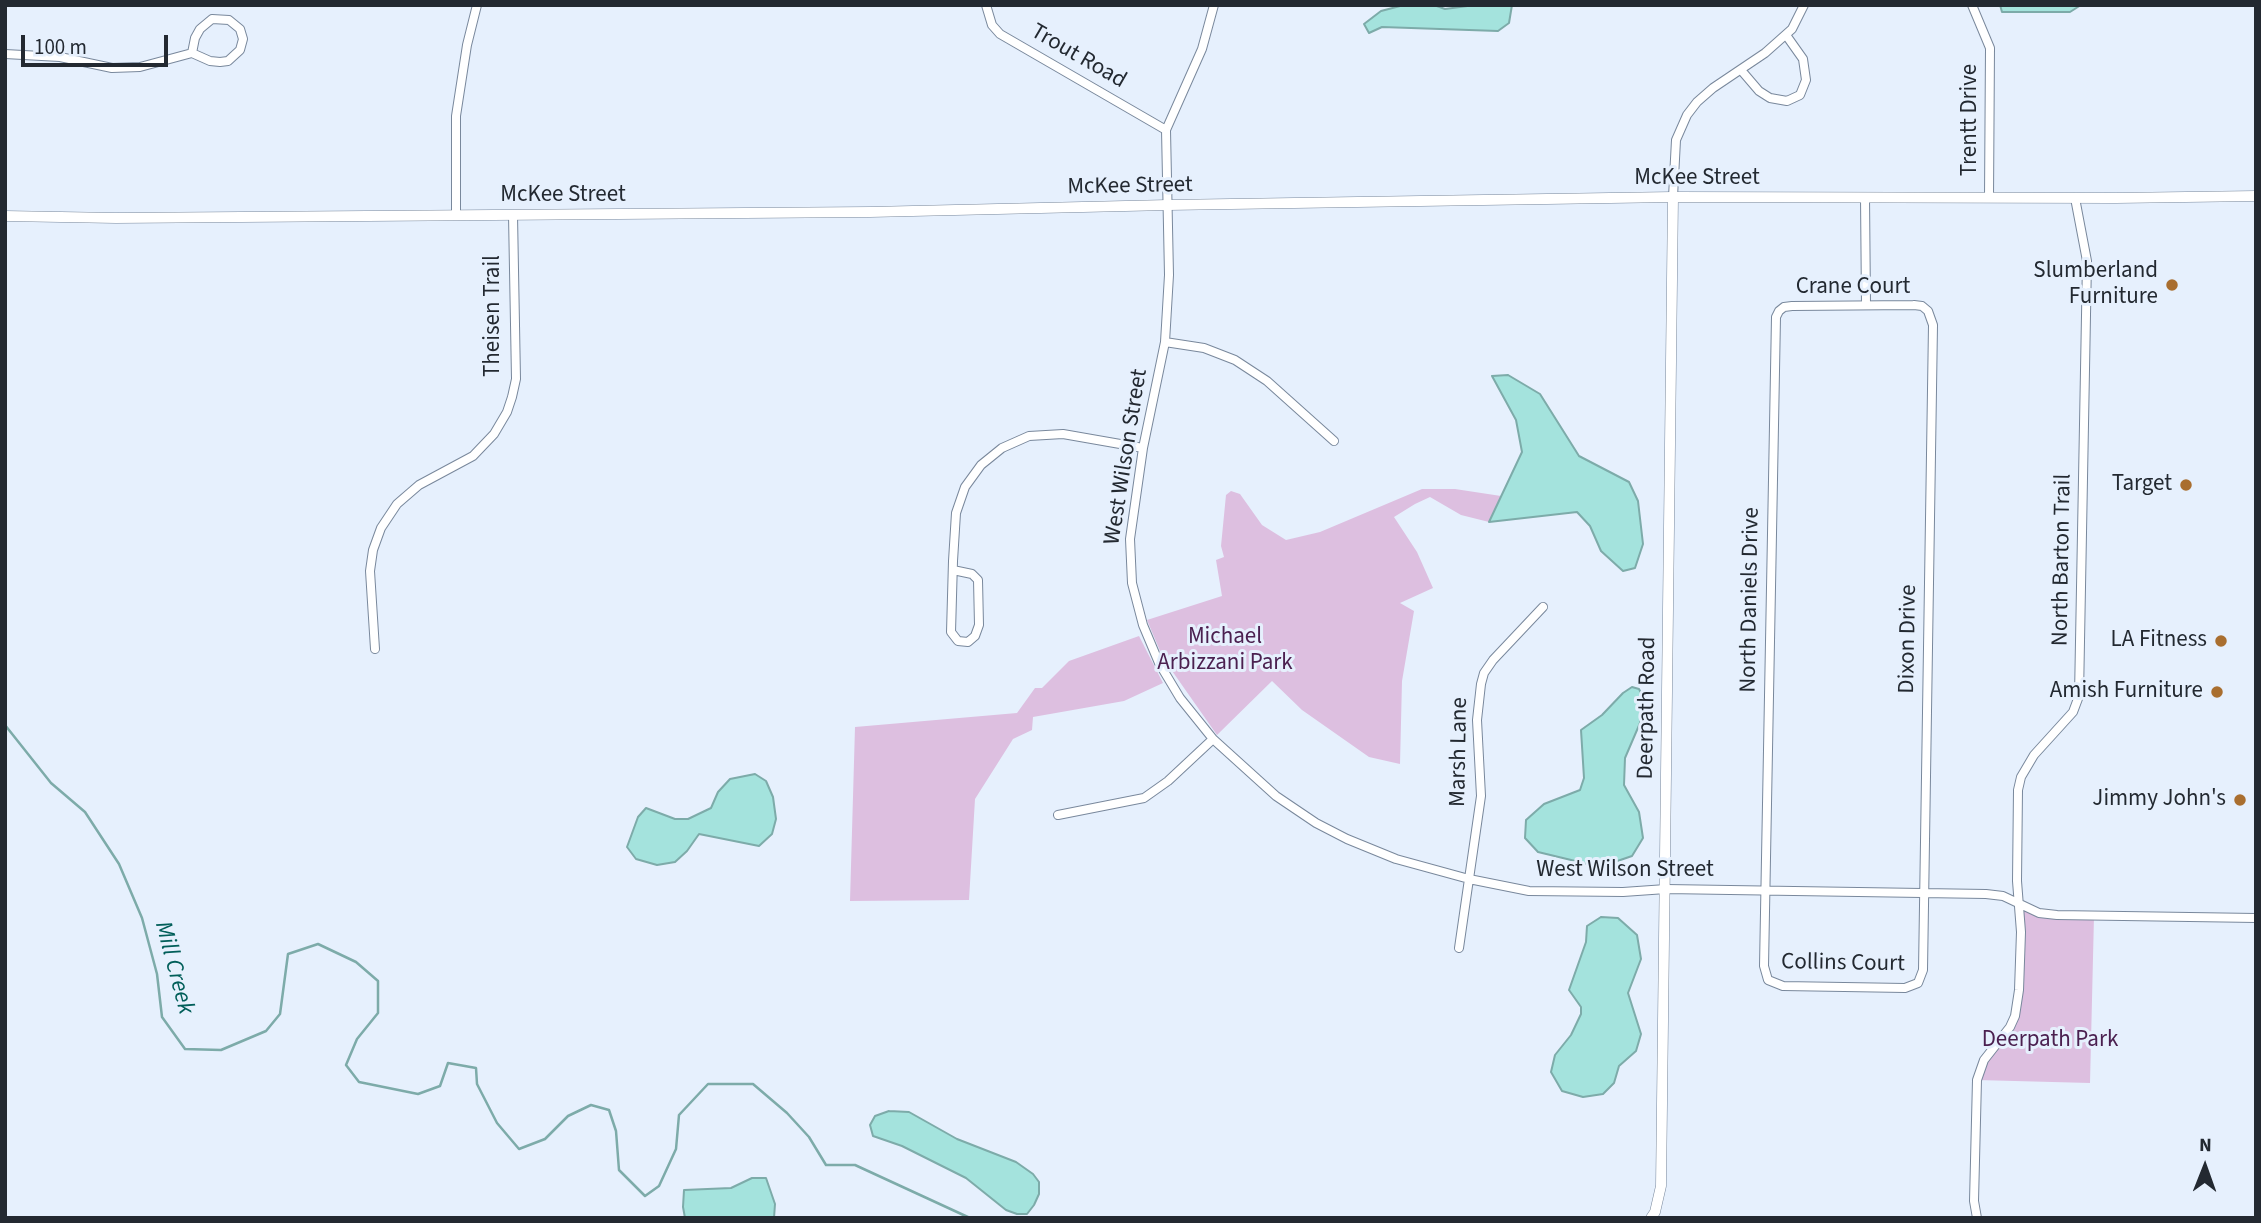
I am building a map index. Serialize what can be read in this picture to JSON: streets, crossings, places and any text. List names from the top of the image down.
{
  "streets": {
    "street": [
      "Trout Road",
      "Trentt Drive",
      "McKee Street",
      "Crane Court",
      "Theisen Trail",
      "West Wilson Street",
      "North Barton Trail",
      "North Daniels Drive",
      "Dixon Drive",
      "Deerpath Road",
      "Marsh Lane",
      "Collins Court"
    ]
  },
  "crossings": [
    ["Trout Road", "West Wilson Street"],
    ["Trentt Drive", "McKee Street"],
    ["McKee Street", "Theisen Trail"],
    ["McKee Street", "West Wilson Street"],
    ["McKee Street", "North Barton Trail"],
    ["McKee Street", "Deerpath Road"],
    ["Crane Court", "North Daniels Drive"],
    ["Crane Court", "Dixon Drive"],
    ["West Wilson Street", "North Barton Trail"],
    ["West Wilson Street", "North Daniels Drive"],
    ["West Wilson Street", "Dixon Drive"],
    ["West Wilson Street", "Deerpath Road"],
    ["West Wilson Street", "Marsh Lane"],
    ["North Daniels Drive", "Collins Court"],
    ["Dixon Drive", "Collins Court"]
  ],
  "water": ["Mill Creek"],
  "parks": ["Michael Arbizzani Park", "Deerpath Park"],
  "places": [
    "Slumberland Furniture",
    "Target",
    "LA Fitness",
    "Amish Furniture",
    "Jimmy John's"
  ],
  "scale_bar": "100 m",
  "north": "top"
}
